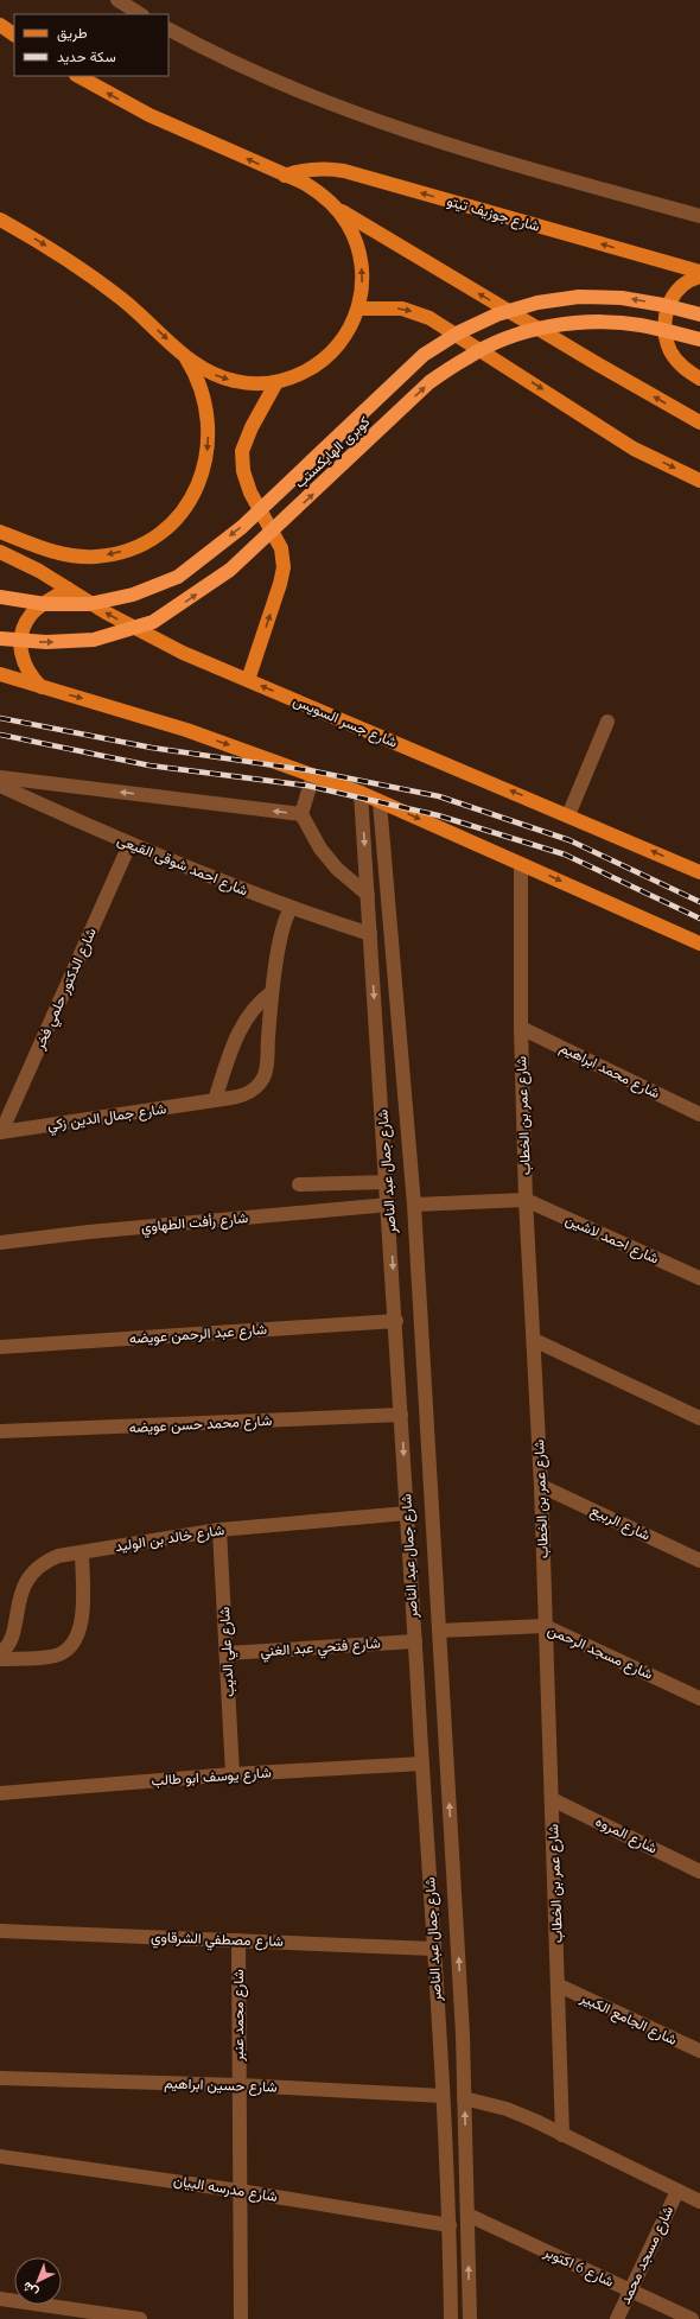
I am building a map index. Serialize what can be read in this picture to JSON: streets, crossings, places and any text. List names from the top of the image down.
{
  "streets": {
    "highway": ["كوبرى الهايكستب"],
    "main road": ["شارع جوزيف تيتو", "شارع جسر السويس"],
    "street": [
      "شارع احمد شوقى القيعى",
      "شارع الدكتور حلمي فخر",
      "شارع محمد ابراهيم",
      "شارع عمر بن الخطاب",
      "شارع جمال الدين زكي",
      "شارع جمال عبد الناصر",
      "شارع رأفت الطهاوي",
      "شارع احمد لاشين",
      "شارع عبد الرحمن عويضه",
      "شارع محمد حسن عويضه",
      "شارع الربيع",
      "شارع خالد بن الوليد",
      "شارع فتحي عبد الغني",
      "شارع علي الديب",
      "شارع مسجد الرحمن",
      "شارع يوسف ابو طالب",
      "شارع المروه",
      "شارع مصطفي الشرقاوي",
      "شارع محمد عنبر",
      "شارع الجامع الكبير",
      "شارع حسين ابراهيم",
      "شارع مدرسه البيان",
      "شارع مسجد محمد",
      "شارع 6 اكتوبر"
    ]
  },
  "crossings": [
    ["شارع احمد شوقى القيعى", "شارع الدكتور حلمي فخر"],
    ["شارع احمد شوقى القيعى", "شارع جمال الدين زكي"],
    ["شارع احمد شوقى القيعى", "شارع جمال عبد الناصر"],
    ["شارع الدكتور حلمي فخر", "شارع جمال الدين زكي"],
    ["شارع محمد ابراهيم", "شارع عمر بن الخطاب"],
    ["شارع عمر بن الخطاب", "شارع احمد لاشين"],
    ["شارع عمر بن الخطاب", "شارع الربيع"],
    ["شارع عمر بن الخطاب", "شارع مسجد الرحمن"],
    ["شارع عمر بن الخطاب", "شارع المروه"],
    ["شارع عمر بن الخطاب", "شارع الجامع الكبير"],
    ["شارع جمال عبد الناصر", "شارع رأفت الطهاوي"],
    ["شارع جمال عبد الناصر", "شارع عبد الرحمن عويضه"],
    ["شارع جمال عبد الناصر", "شارع محمد حسن عويضه"],
    ["شارع جمال عبد الناصر", "شارع خالد بن الوليد"],
    ["شارع جمال عبد الناصر", "شارع فتحي عبد الغني"],
    ["شارع جمال عبد الناصر", "شارع مسجد الرحمن"],
    ["شارع جمال عبد الناصر", "شارع يوسف ابو طالب"],
    ["شارع جمال عبد الناصر", "شارع مصطفي الشرقاوي"],
    ["شارع جمال عبد الناصر", "شارع حسين ابراهيم"],
    ["شارع جمال عبد الناصر", "شارع مدرسه البيان"],
    ["شارع جمال عبد الناصر", "شارع 6 اكتوبر"],
    ["شارع خالد بن الوليد", "شارع علي الديب"],
    ["شارع فتحي عبد الغني", "شارع علي الديب"],
    ["شارع علي الديب", "شارع يوسف ابو طالب"],
    ["شارع مصطفي الشرقاوي", "شارع محمد عنبر"],
    ["شارع محمد عنبر", "شارع حسين ابراهيم"],
    ["شارع محمد عنبر", "شارع مدرسه البيان"],
    ["شارع مسجد محمد", "شارع 6 اكتوبر"]
  ],
  "legend": ["طريق", "سكة حديد"],
  "north": "bottom left"
}
